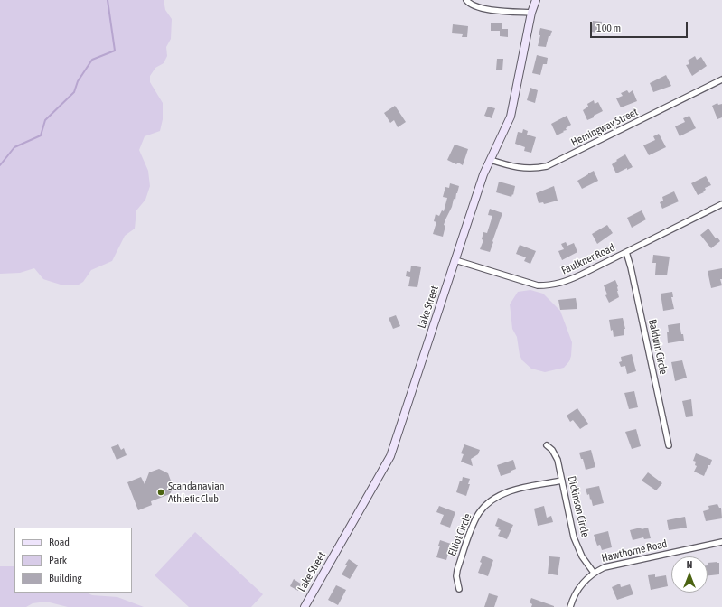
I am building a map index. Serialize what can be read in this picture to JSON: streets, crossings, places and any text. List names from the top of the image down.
{
  "streets": {
    "main road": ["Lake Street"],
    "street": [
      "Hemingway Street",
      "Faulkner Road",
      "Baldwin Circle",
      "Dickinson Circle",
      "Elliot Circle",
      "Hawthorne Road"
    ]
  },
  "crossings": [
    ["Hemingway Street", "Lake Street"],
    ["Faulkner Road", "Lake Street"],
    ["Faulkner Road", "Baldwin Circle"],
    ["Dickinson Circle", "Elliot Circle"],
    ["Dickinson Circle", "Hawthorne Road"]
  ],
  "places": ["Scandanavian Athletic Club"],
  "legend": ["Road", "Park", "Building"],
  "scale_bar": "100 m",
  "north": "top"
}
